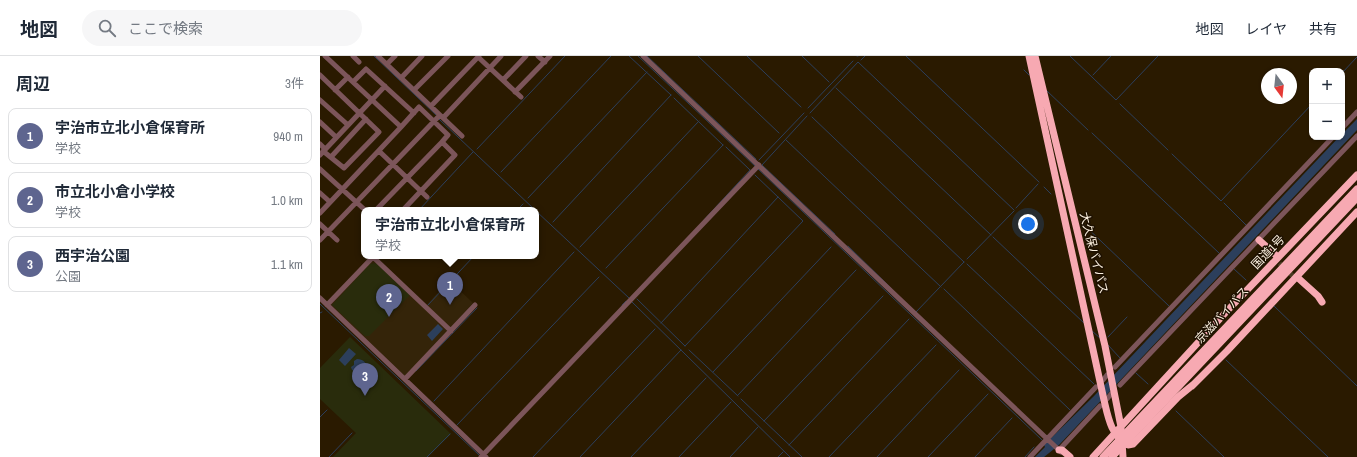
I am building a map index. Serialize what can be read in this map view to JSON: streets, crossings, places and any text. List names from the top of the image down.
{
  "streets": {
    "highway": ["国道1号", "大久保バイパス", "京滋バイパス"]
  },
  "crossings": [
    ["国道1号", "大久保バイパス"]
  ],
  "north": "bottom",
  "page": {
    "header": "地図",
    "search": "ここで検索",
    "nav": ["地図", "レイヤ", "共有"],
    "heading": ["周辺", "3件"],
    "map_buttons": ["+", "−"],
    "list": [
      {
        "mark": "1",
        "name": "宇治市立北小倉保育所",
        "note": "学校",
        "value": "940 m"
      },
      {
        "mark": "2",
        "name": "市立北小倉小学校",
        "note": "学校",
        "value": "1.0 km"
      },
      {
        "mark": "3",
        "name": "西宇治公園",
        "note": "公園",
        "value": "1.1 km"
      }
    ],
    "popup": ["宇治市立北小倉保育所", "学校"],
    "pins": ["1", "2", "3"]
  }
}
